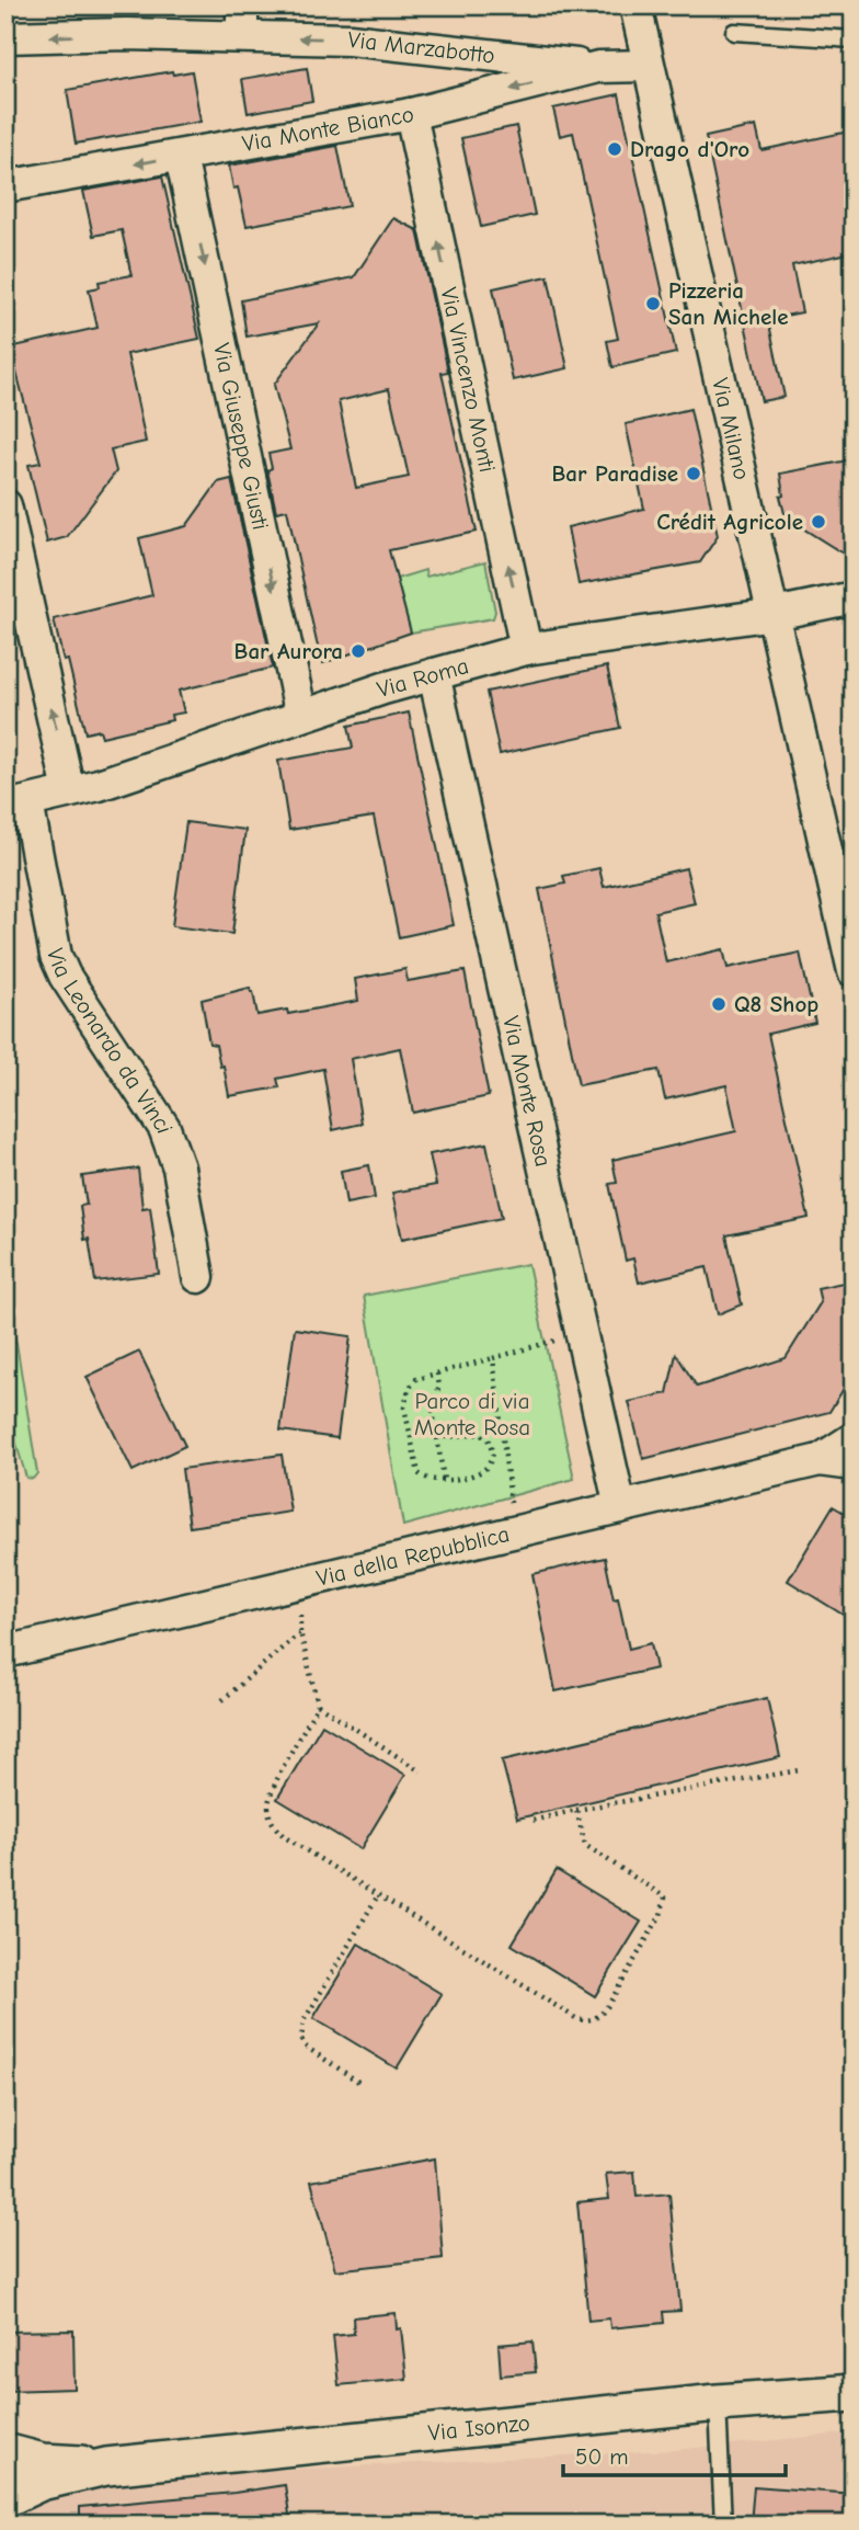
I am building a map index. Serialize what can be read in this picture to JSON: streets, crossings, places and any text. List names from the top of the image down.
{
  "streets": {
    "street": [
      "Via Marzabotto",
      "Via Monte Bianco",
      "Via Vincenzo Monti",
      "Via Milano",
      "Via Giuseppe Giusti",
      "Via Roma",
      "Via Leonardo da Vinci",
      "Via Monte Rosa",
      "Via della Repubblica",
      "Via Isonzo"
    ]
  },
  "crossings": [
    ["Via Marzabotto", "Via Monte Bianco"],
    ["Via Monte Bianco", "Via Vincenzo Monti"],
    ["Via Monte Bianco", "Via Milano"],
    ["Via Monte Bianco", "Via Giuseppe Giusti"],
    ["Via Vincenzo Monti", "Via Roma"],
    ["Via Milano", "Via Roma"],
    ["Via Giuseppe Giusti", "Via Roma"],
    ["Via Roma", "Via Leonardo da Vinci"],
    ["Via Roma", "Via Monte Rosa"],
    ["Via Monte Rosa", "Via della Repubblica"]
  ],
  "one_way": ["Via Marzabotto", "Via Monte Bianco", "Via Vincenzo Monti"],
  "parks": ["Parco di via Monte Rosa"],
  "places": [
    "Drago d'Oro",
    "Pizzeria San Michele",
    "Bar Paradise",
    "Crédit Agricole",
    "Bar Aurora",
    "Q8 Shop"
  ],
  "scale_bar": "50 m"
}
